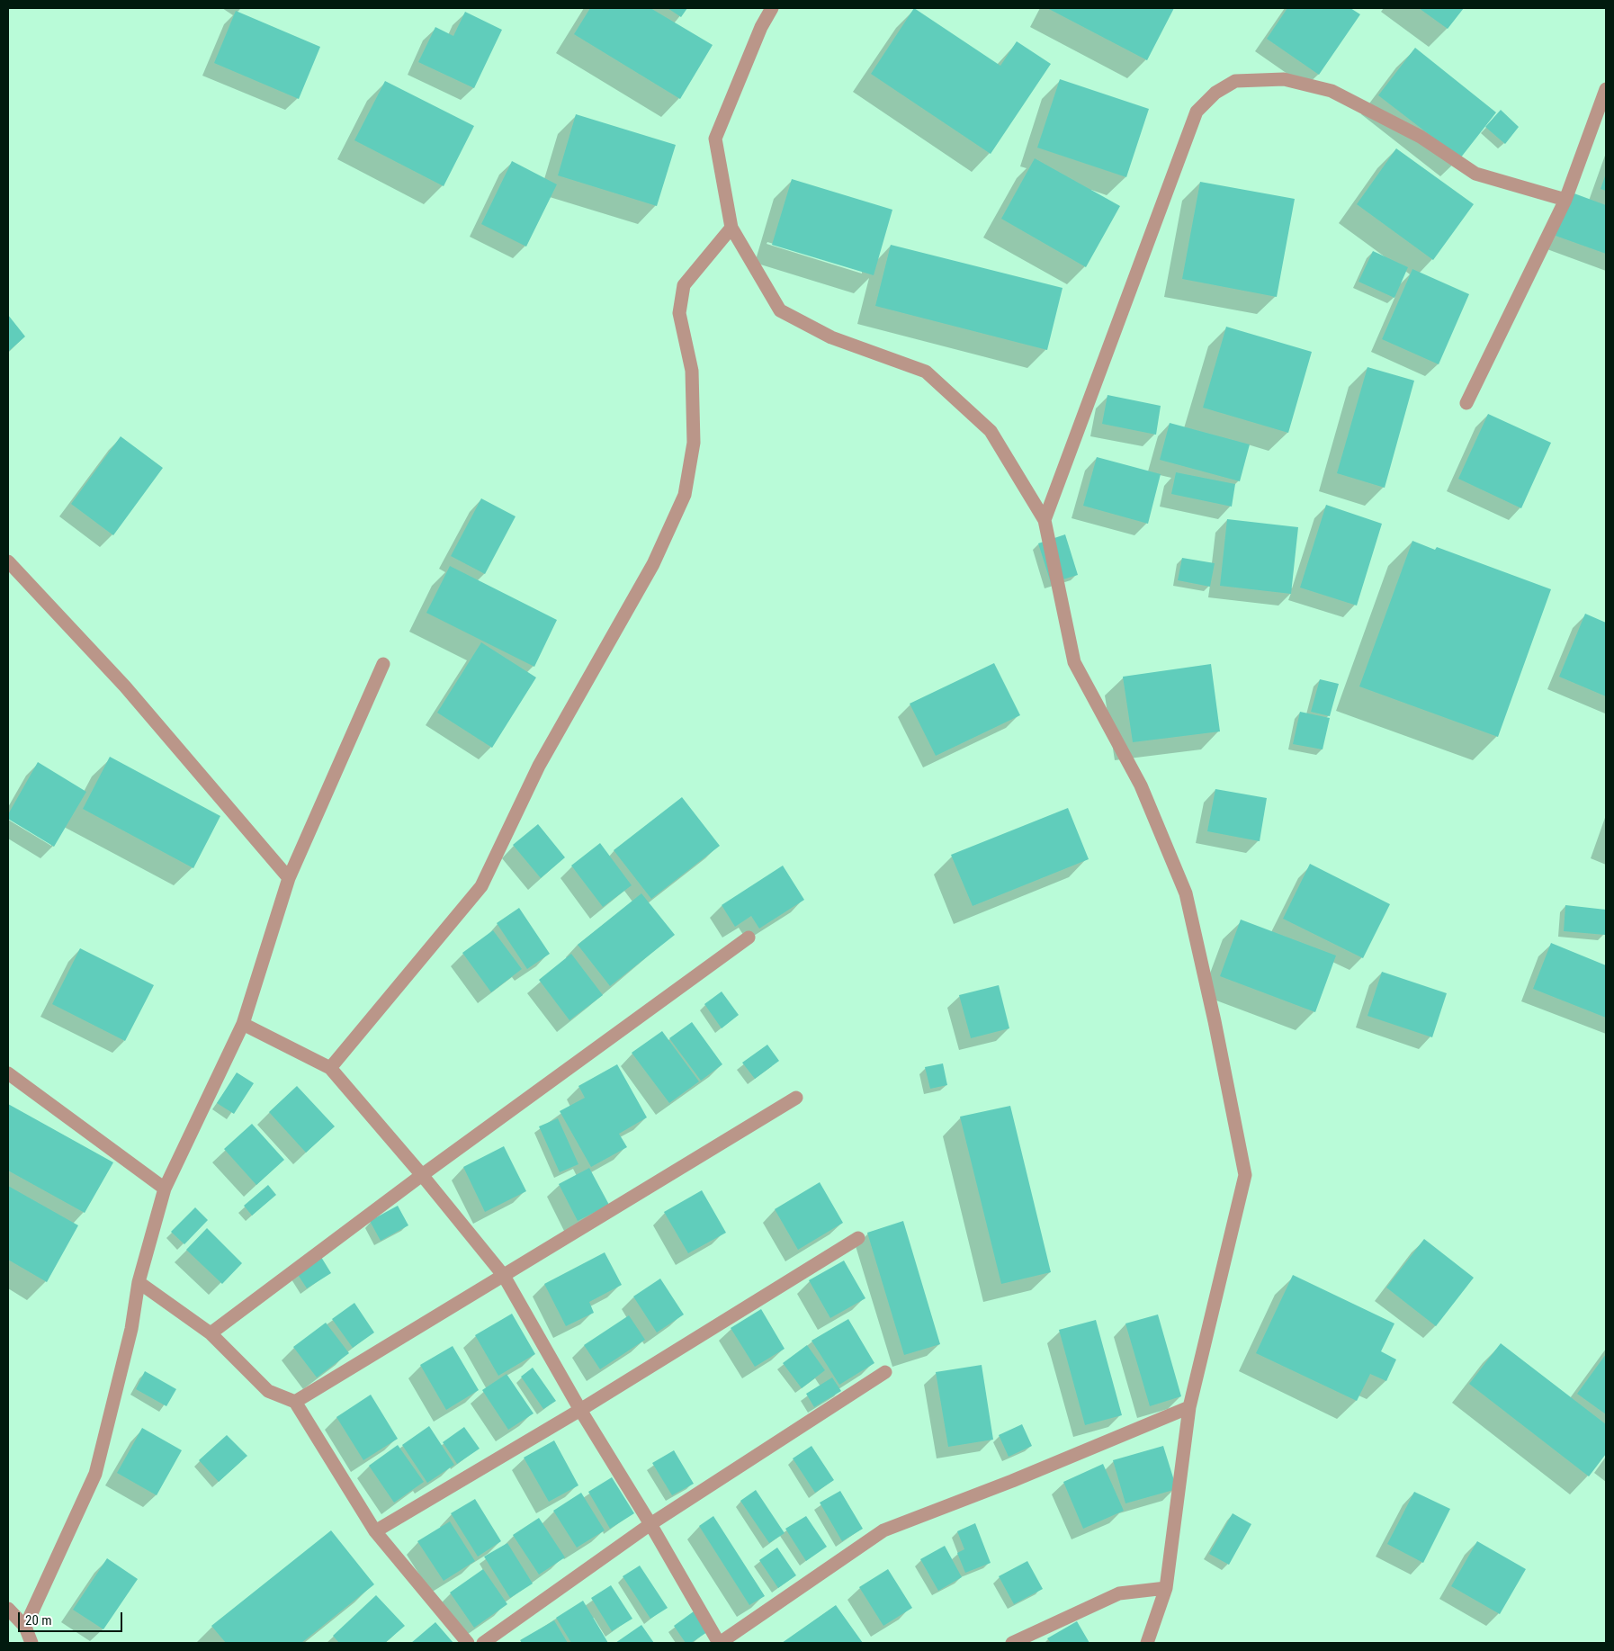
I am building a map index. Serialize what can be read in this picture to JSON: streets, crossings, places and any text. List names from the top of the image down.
{
  "scale_bar": "20 m"
}
